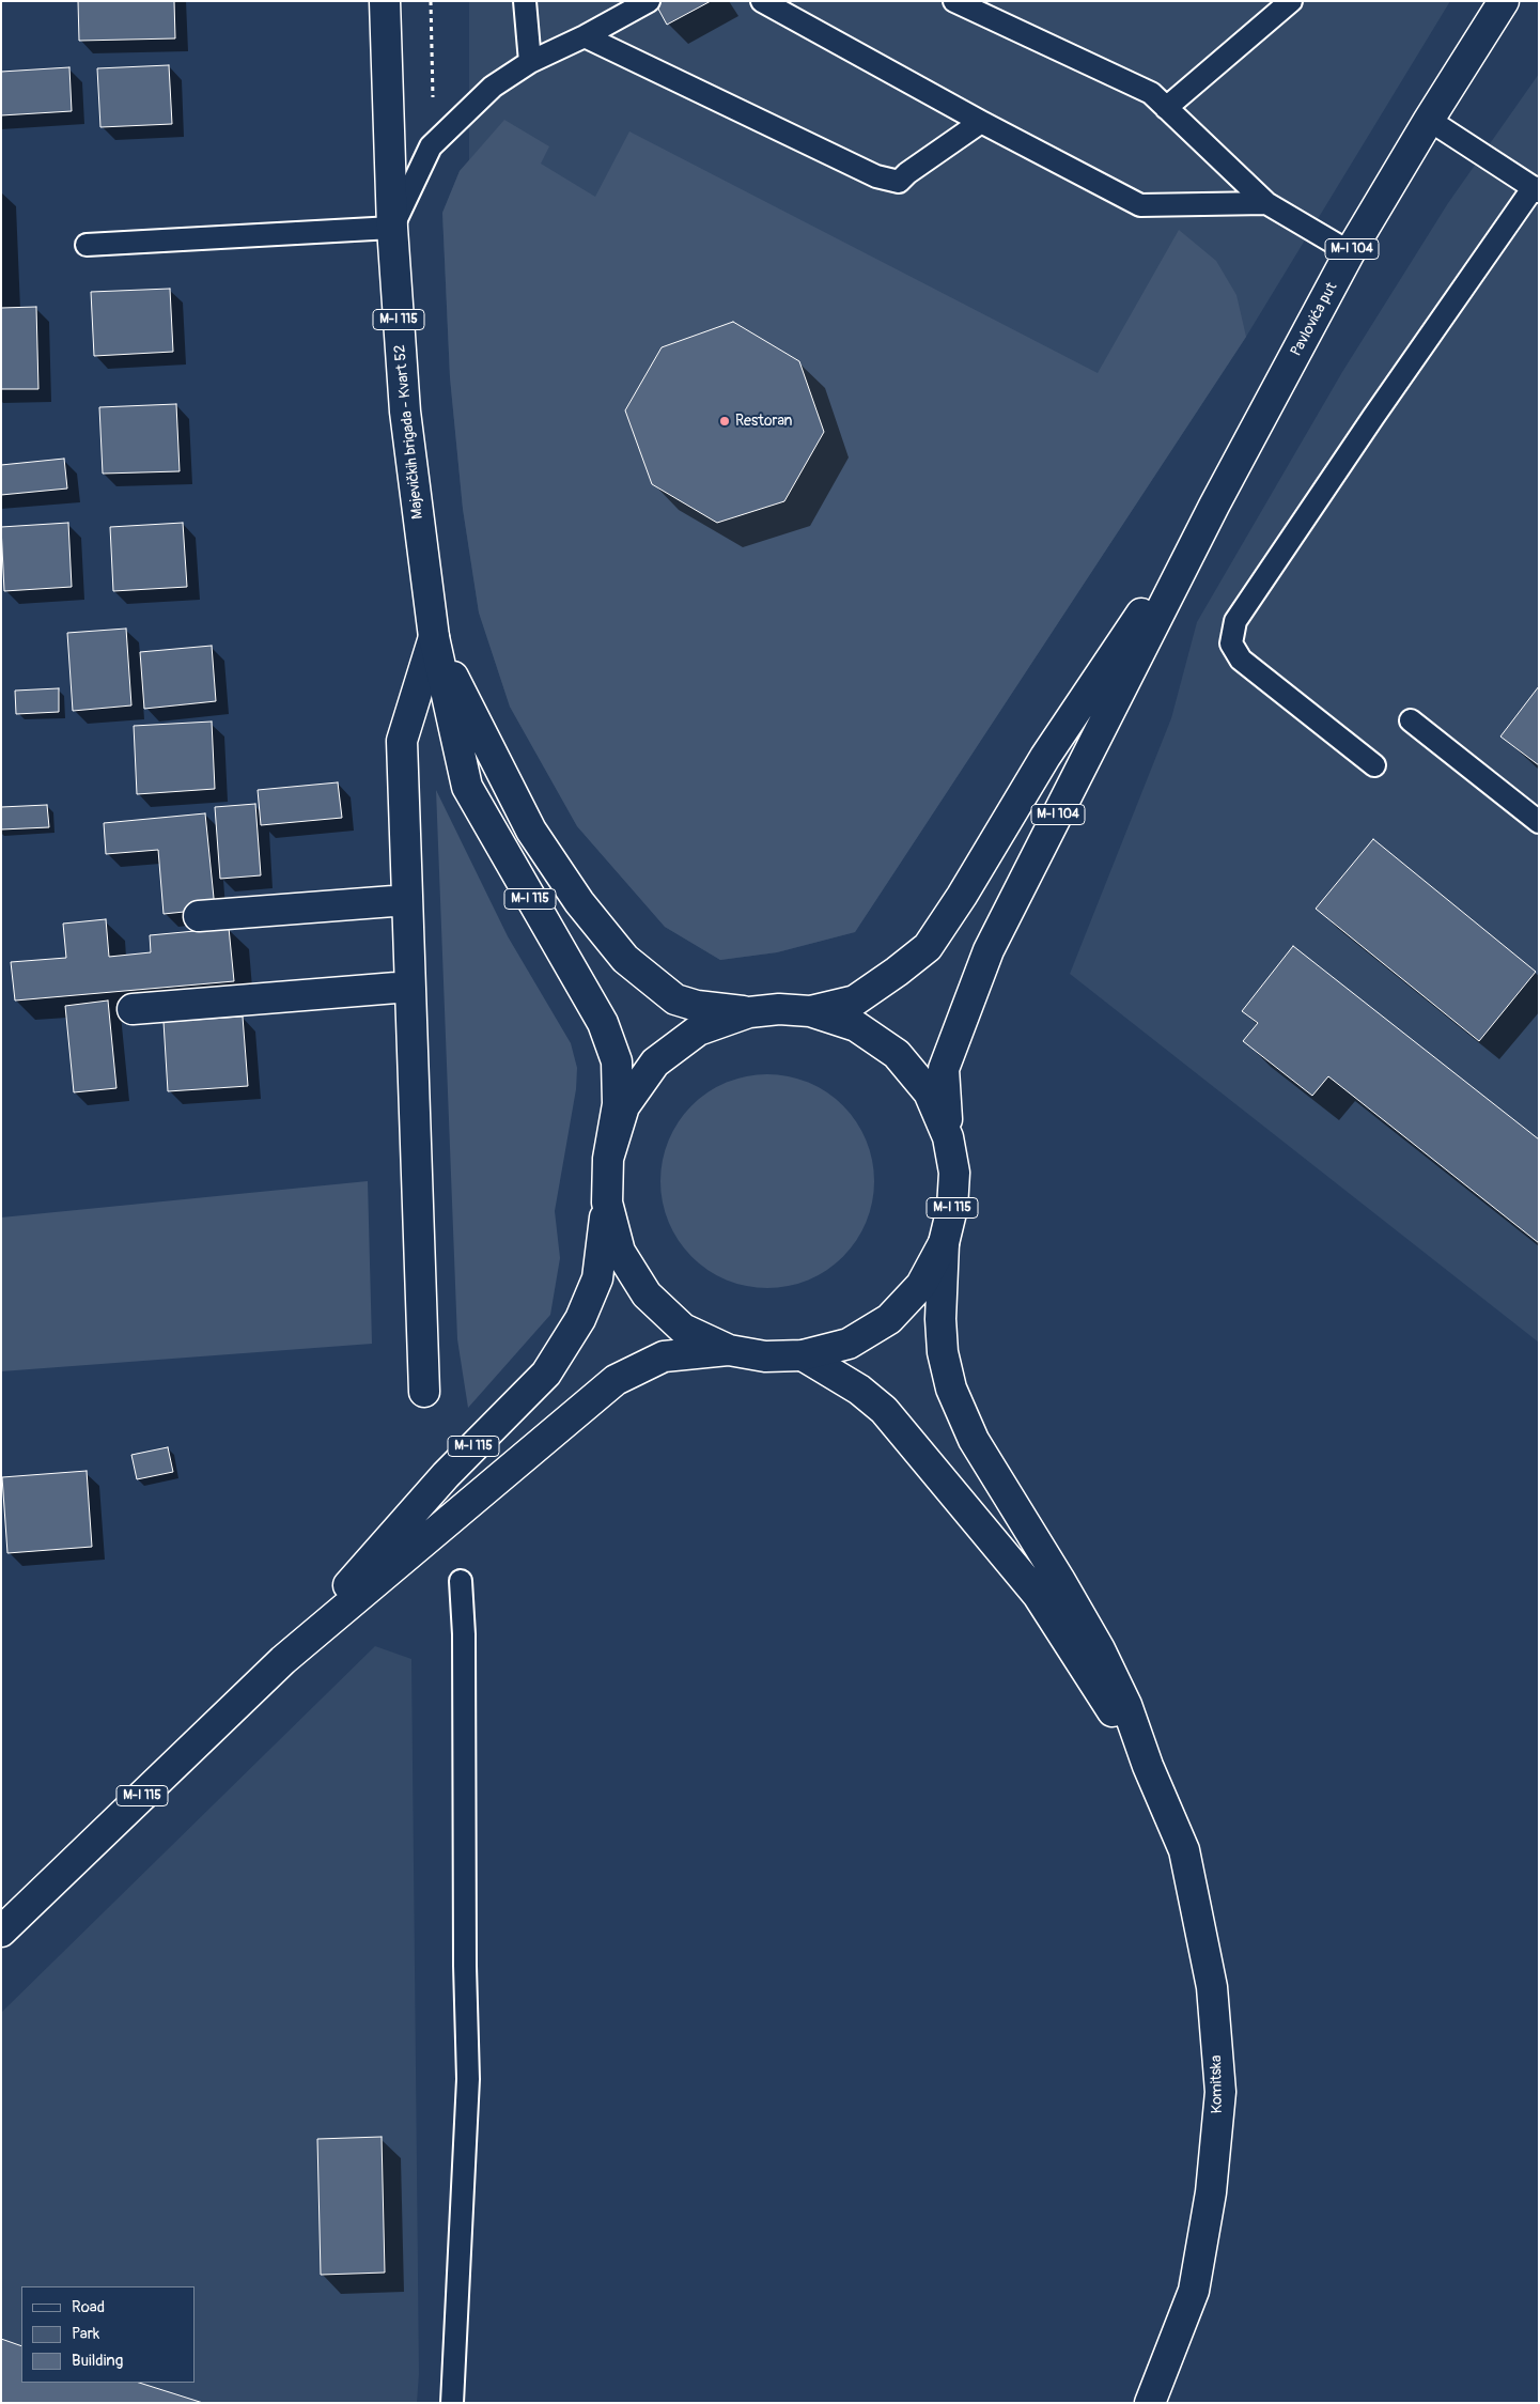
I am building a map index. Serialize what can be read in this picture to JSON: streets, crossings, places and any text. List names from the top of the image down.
{
  "streets": {
    "main road": [
      "M-I 104",
      "M-I 115",
      "Pavlovića put",
      "Majevičkih brigada - Kvart 52",
      "Komitska"
    ]
  },
  "crossings": [
    ["M-I 104", "M-I 115"],
    ["M-I 104", "Pavlovića put"],
    ["M-I 115", "Majevičkih brigada - Kvart 52"]
  ],
  "places": ["Restoran"],
  "legend": ["Road", "Park", "Building"]
}
